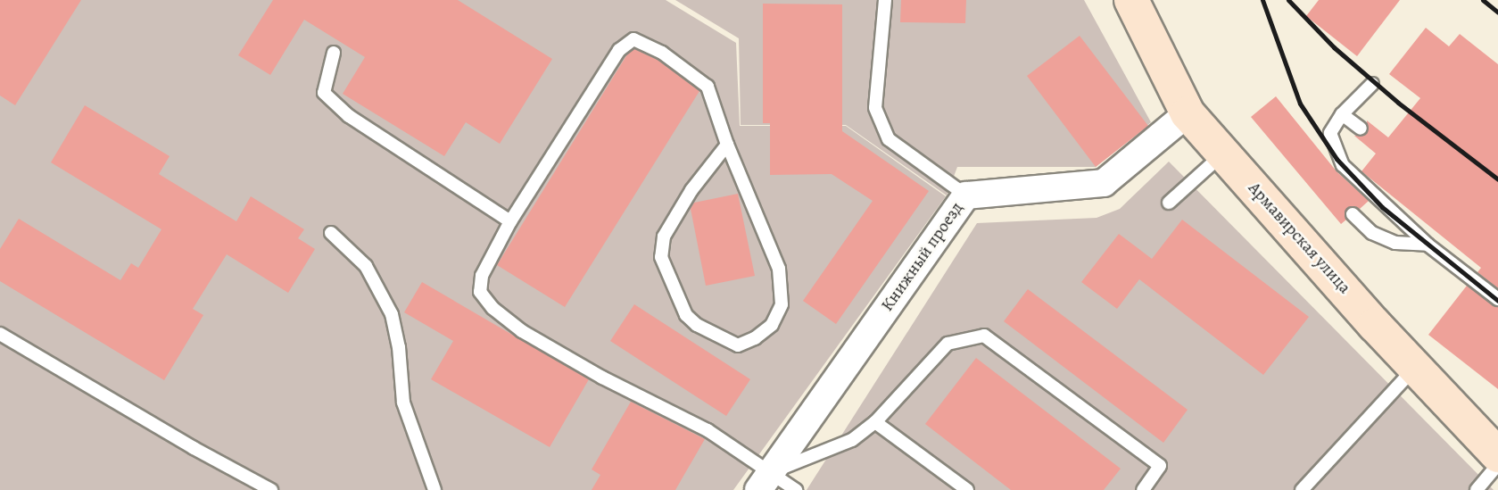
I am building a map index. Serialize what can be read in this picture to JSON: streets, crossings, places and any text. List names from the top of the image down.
{
  "streets": {
    "main road": ["Армавирская улица"],
    "street": ["Книжный проезд"]
  },
  "crossings": [
    ["Армавирская улица", "Книжный проезд"]
  ]
}
